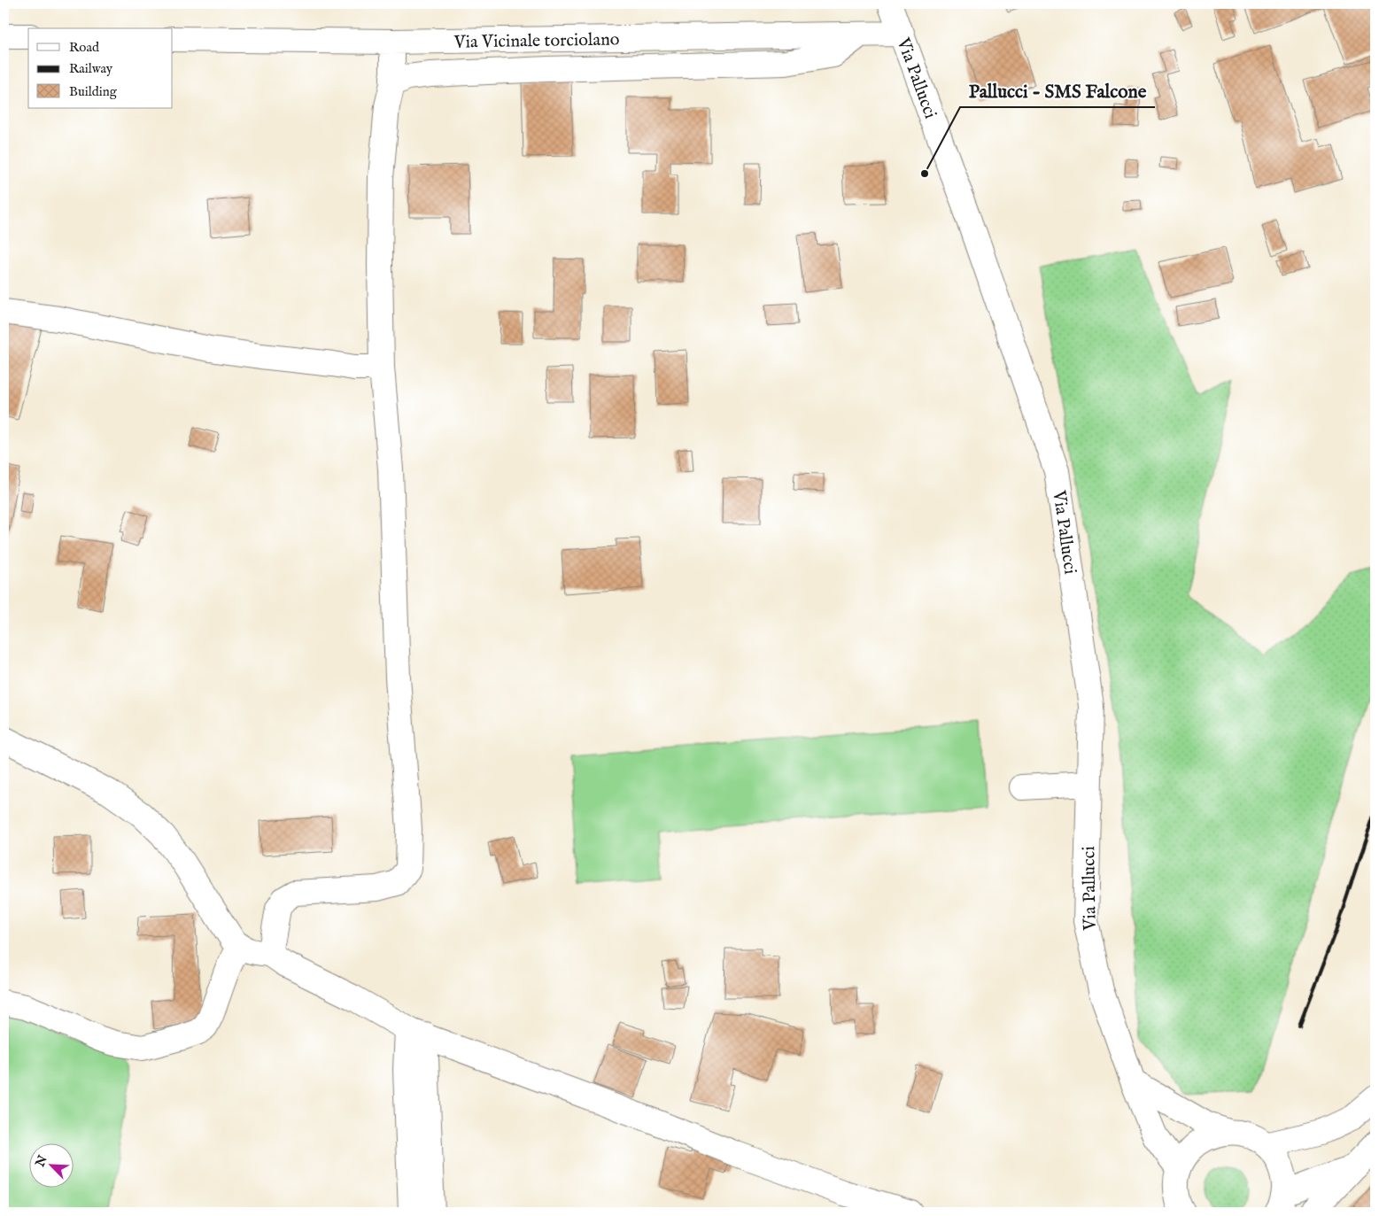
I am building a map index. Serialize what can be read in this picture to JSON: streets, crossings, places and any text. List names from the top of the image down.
{
  "streets": {
    "street": ["Via Vicinale torciolano", "Via Pallucci"]
  },
  "crossings": [
    ["Via Vicinale torciolano", "Via Pallucci"]
  ],
  "places": ["Pallucci - SMS Falcone"],
  "legend": ["Road", "Railway", "Building"],
  "north": "top left"
}
